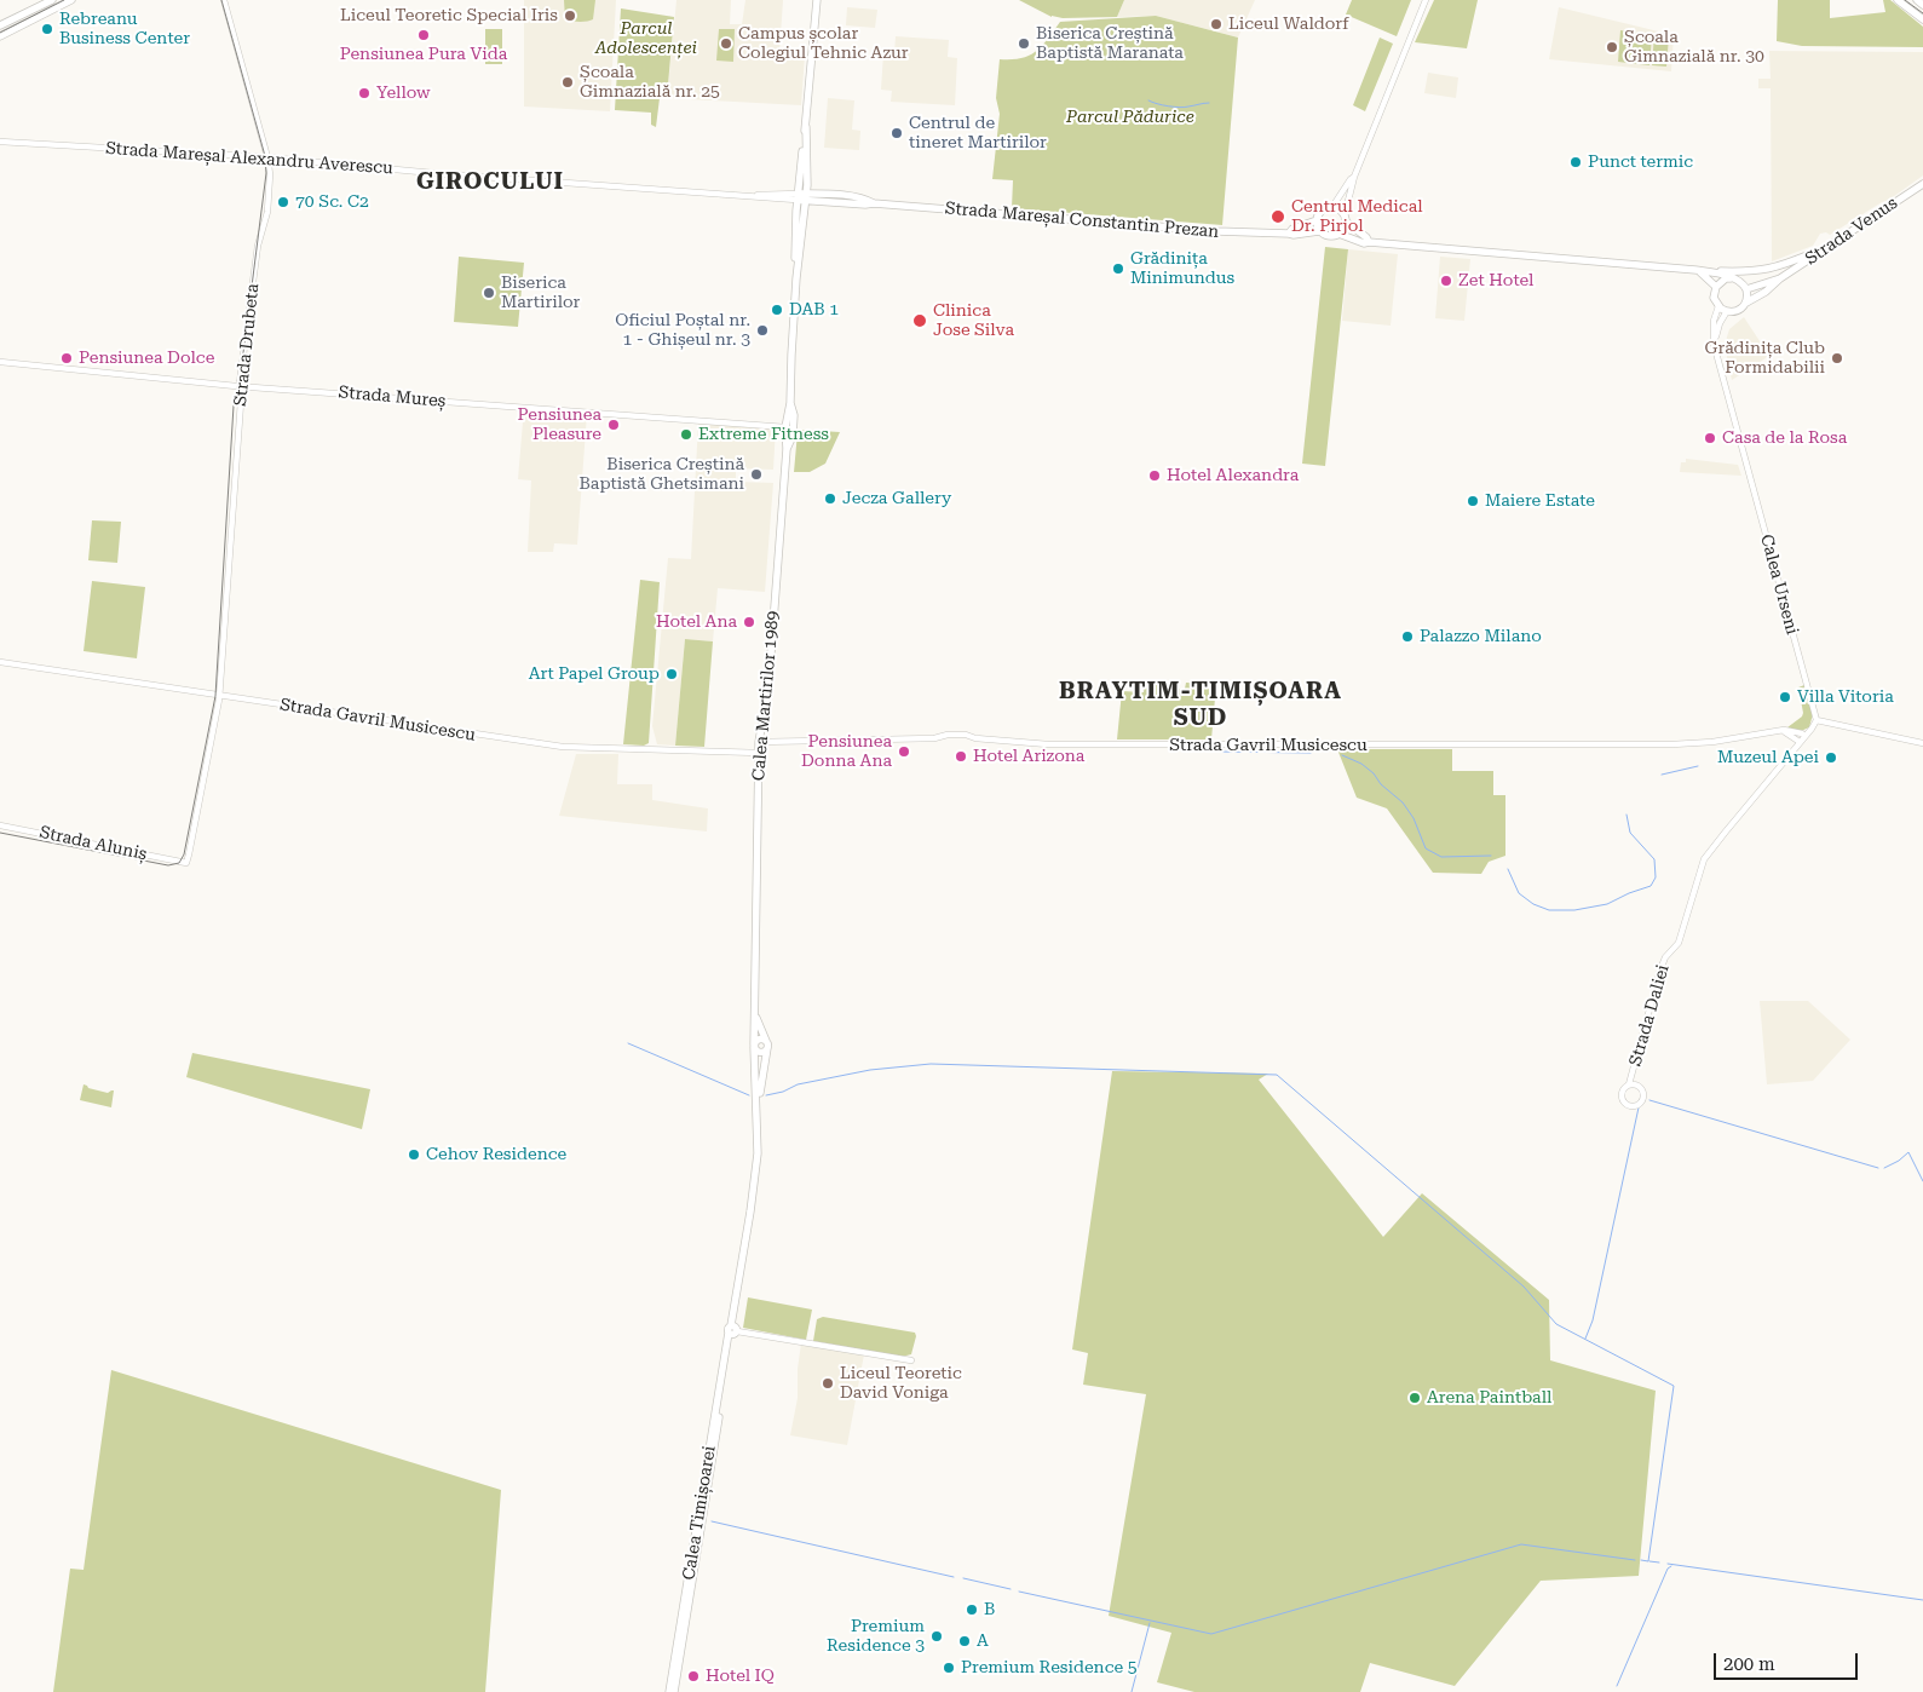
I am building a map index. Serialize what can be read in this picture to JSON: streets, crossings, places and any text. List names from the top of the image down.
{
  "streets": {
    "main road": [
      "Strada Mareșal Constantin Prezan",
      "Strada Venus",
      "Calea Martirilor 1989",
      "Calea Timișoarei"
    ],
    "street": [
      "Strada Mareșal Alexandru Averescu",
      "Strada Drubeta",
      "Strada Mureș",
      "Calea Urseni",
      "Strada Gavril Musicescu",
      "Strada Aluniș",
      "Strada Daliei"
    ]
  },
  "crossings": [
    ["Strada Mareșal Alexandru Averescu", "Strada Mareșal Constantin Prezan"],
    ["Strada Mareșal Alexandru Averescu", "Strada Drubeta"],
    ["Strada Mareșal Alexandru Averescu", "Calea Martirilor 1989"],
    ["Strada Mareșal Constantin Prezan", "Calea Martirilor 1989"],
    ["Strada Venus", "Calea Urseni"],
    ["Strada Drubeta", "Strada Mureș"],
    ["Strada Drubeta", "Strada Gavril Musicescu"],
    ["Strada Drubeta", "Strada Aluniș"],
    ["Strada Mureș", "Calea Martirilor 1989"],
    ["Calea Urseni", "Strada Daliei"],
    ["Calea Martirilor 1989", "Strada Gavril Musicescu"],
    ["Calea Martirilor 1989", "Calea Timișoarei"],
    ["Strada Gavril Musicescu", "Strada Daliei"]
  ],
  "districts": ["GIROCULUI", "BRAYTIM-TIMIȘOARA SUD"],
  "parks": ["Parcul Adolescenței", "Parcul Pădurice"],
  "places": [
    "Liceul Teoretic Special Iris",
    "Liceul Waldorf",
    "Rebreanu Business Center",
    "Pensiunea Pura Vida",
    "Campus școlar Colegiul Tehnic Azur",
    "Biserica Creștină Baptistă Maranata",
    "Școala Gimnazială nr. 30",
    "Școala Gimnazială nr. 25",
    "Yellow",
    "Centrul de tineret Martirilor",
    "Punct termic",
    "70 Sc. C2",
    "Centrul Medical Dr. Pirjol",
    "Grădinița Minimundus",
    "Zet Hotel",
    "Biserica Martirilor",
    "DAB 1",
    "Clinica Jose Silva",
    "Oficiul Poștal nr. 1 - Ghișeul nr. 3",
    "Pensiunea Dolce",
    "Grădinița Club Formidabilii",
    "Pensiunea Pleasure",
    "Extreme Fitness",
    "Casa de la Rosa",
    "Biserica Creștină Baptistă Ghetsimani",
    "Hotel Alexandra",
    "Jecza Gallery",
    "Maiere Estate",
    "Hotel Ana",
    "Palazzo Milano",
    "Art Papel Group",
    "Villa Vitoria",
    "Pensiunea Donna Ana",
    "Hotel Arizona",
    "Muzeul Apei",
    "Cehov Residence",
    "Liceul Teoretic David Voniga",
    "Arena Paintball",
    "B",
    "Premium Residence 3",
    "A",
    "Premium Residence 5",
    "Hotel IQ"
  ],
  "scale_bar": "200 m"
}
